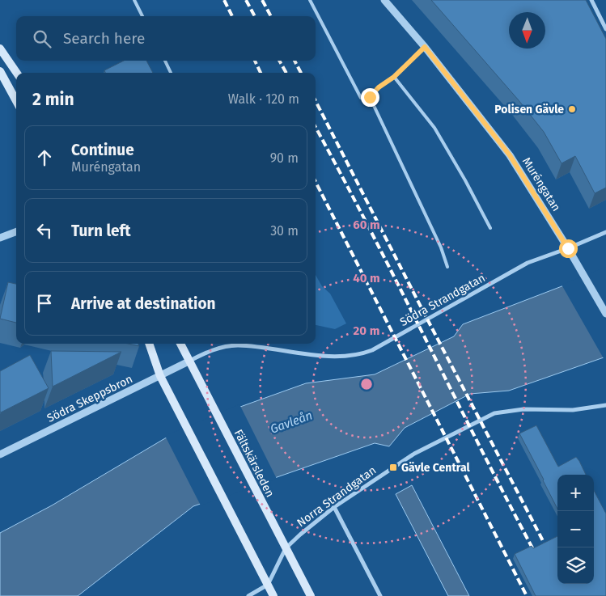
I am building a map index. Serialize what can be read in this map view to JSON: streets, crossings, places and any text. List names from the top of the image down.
{
  "streets": {
    "main road": ["Fältskärsleden"],
    "street": [
      "Muréngatan",
      "Södra Strandgatan",
      "Södra Skeppsbron",
      "Norra Strandgatan"
    ]
  },
  "crossings": [
    ["Muréngatan", "Södra Strandgatan"],
    ["Södra Strandgatan", "Södra Skeppsbron"],
    ["Södra Strandgatan", "Fältskärsleden"],
    ["Södra Skeppsbron", "Fältskärsleden"],
    ["Fältskärsleden", "Norra Strandgatan"]
  ],
  "water": ["Gavleån"],
  "places": {
    "other": ["Polisen Gävle"],
    "transit": ["Gävle Central"]
  },
  "north": "bottom",
  "page": {
    "search": "Search here",
    "heading": ["2 min", "Walk · 120 m"],
    "list": [
      ["Continue", "Muréngatan", "90 m"],
      ["Turn left", "30 m"],
      "Arrive at destination"
    ],
    "map_buttons": ["+", "−"]
  },
  "rings": ["60 m", "40 m", "20 m"]
}
